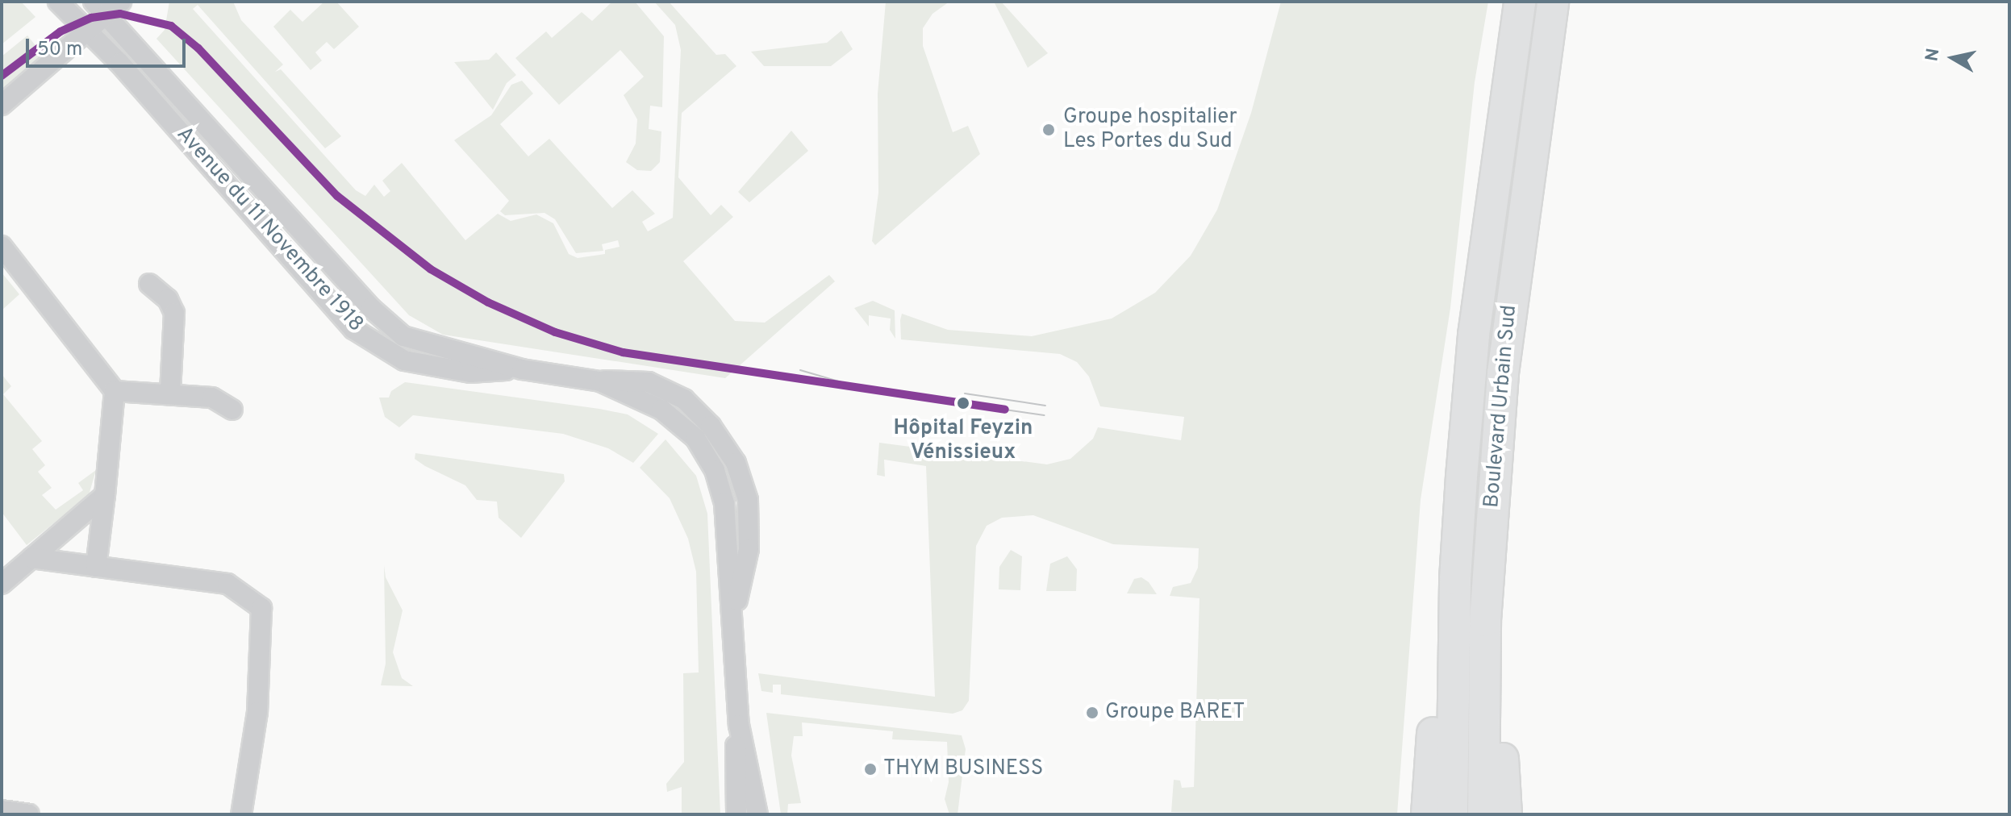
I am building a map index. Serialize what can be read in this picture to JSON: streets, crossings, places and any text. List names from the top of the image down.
{
  "streets": {
    "highway": ["Boulevard Urbain Sud"],
    "street": ["Avenue du 11 Novembre 1918"]
  },
  "places": [
    "Groupe hospitalier Les Portes du Sud",
    "Hôpital Feyzin Vénissieux",
    "Groupe BARET",
    "THYM BUSINESS"
  ],
  "scale_bar": "50 m",
  "north": "left"
}
